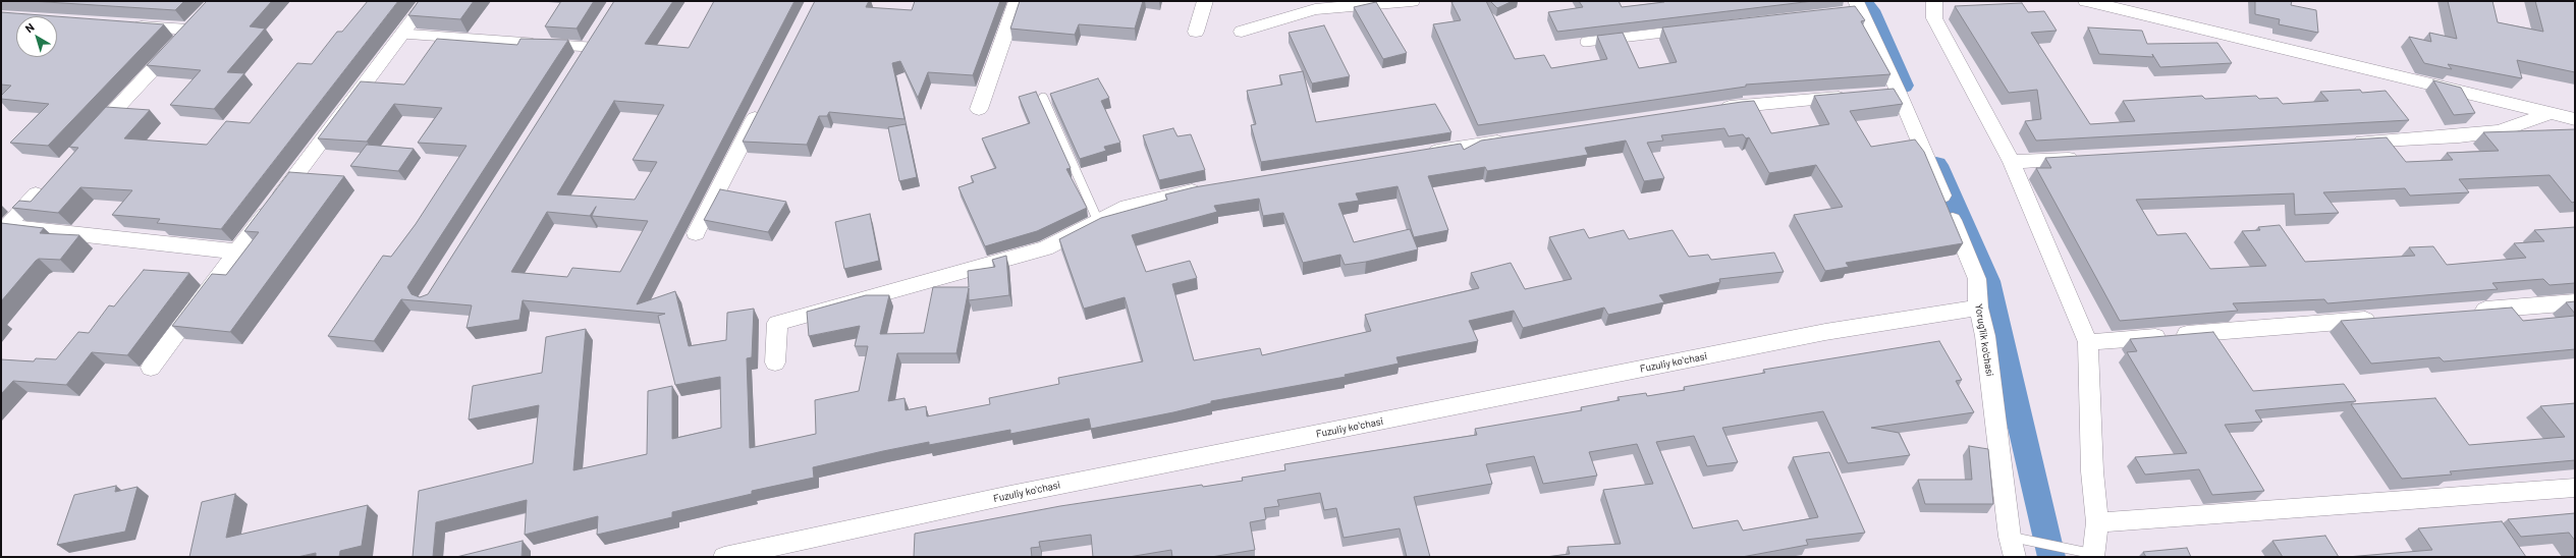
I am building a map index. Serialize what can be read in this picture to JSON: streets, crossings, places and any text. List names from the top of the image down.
{
  "streets": {
    "street": ["Yorug'lik ko'chasi", "Fuzuliy koʻchasi"]
  },
  "crossings": [
    ["Yorug'lik ko'chasi", "Fuzuliy koʻchasi"]
  ],
  "north": "top left"
}
